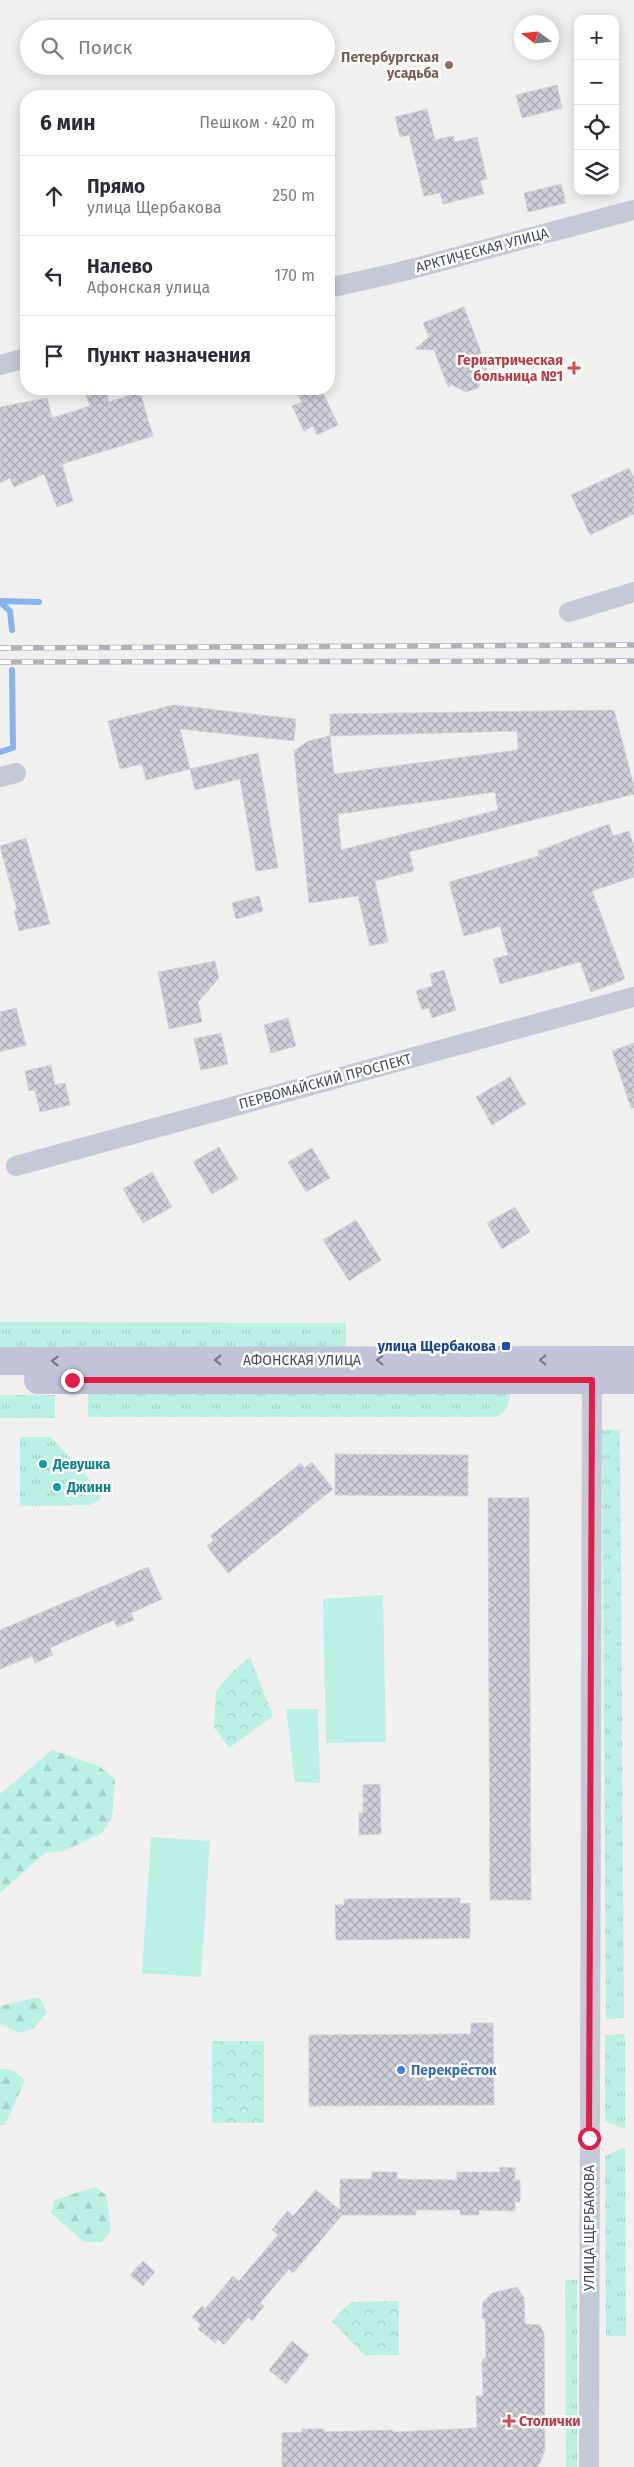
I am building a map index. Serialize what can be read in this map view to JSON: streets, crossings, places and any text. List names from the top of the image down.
{
  "streets": {
    "street": [
      "АРКТИЧЕСКАЯ УЛИЦА",
      "ПЕРВОМАЙСКИЙ ПРОСПЕКТ",
      "АФОНСКАЯ УЛИЦА",
      "УЛИЦА ЩЕРБАКОВА"
    ]
  },
  "crossings": [
    ["АФОНСКАЯ УЛИЦА", "УЛИЦА ЩЕРБАКОВА"]
  ],
  "places": {
    "other": [
      "Петербургская усадьба",
      "Девушка",
      "Джинн",
      "Перекрёсток"
    ],
    "health": ["Гериатрическая больница №1", "Столички"],
    "transit": ["улица Щербакова"]
  },
  "north": "left",
  "page": {
    "map_buttons": ["+", "−"],
    "search": "Поиск",
    "heading": ["6 мин", "Пешком · 420 m"],
    "list": [
      ["Прямо", "улица Щербакова", "250 m"],
      ["Налево", "Афонская улица", "170 m"],
      "Пункт назначения"
    ]
  }
}
